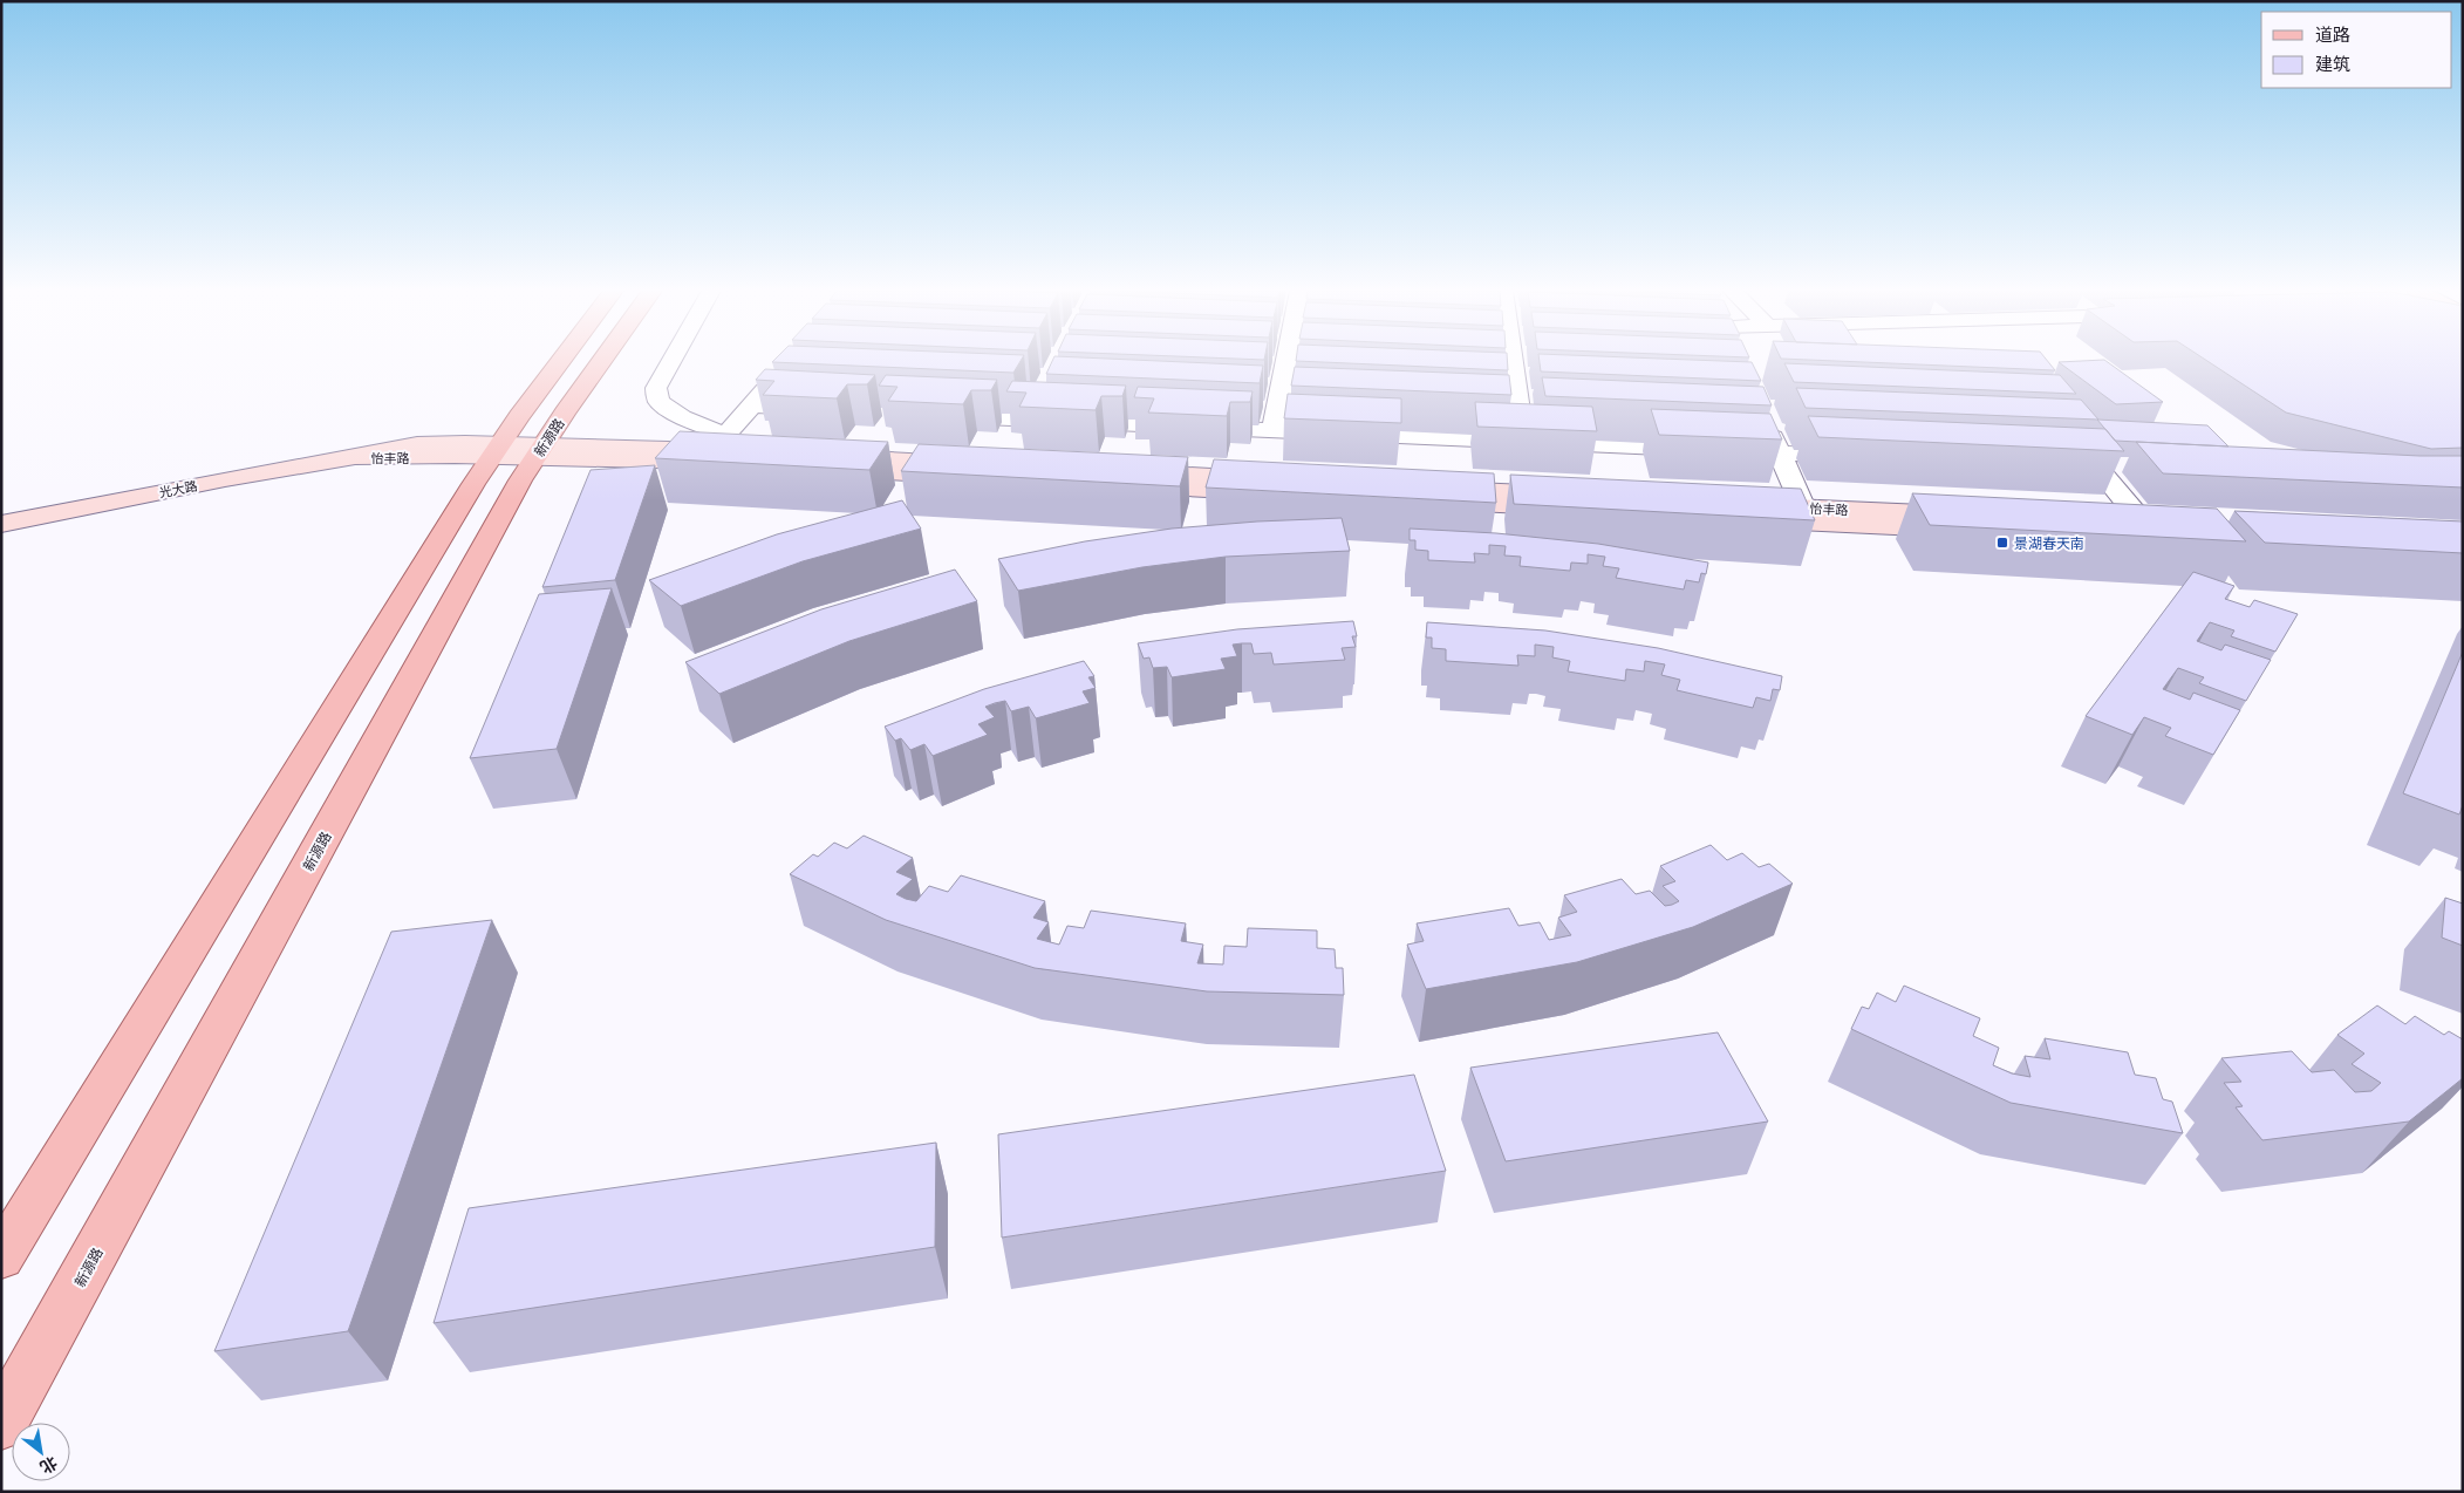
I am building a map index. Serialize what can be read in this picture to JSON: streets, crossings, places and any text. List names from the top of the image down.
{
  "streets": {
    "main road": ["新源路"],
    "street": ["怡丰路", "光大路"]
  },
  "crossings": [
    ["新源路", "怡丰路"],
    ["怡丰路", "光大路"]
  ],
  "places": {
    "transit": ["景湖春天南"]
  },
  "legend": ["道路", "建筑"],
  "north": "bottom right"
}
